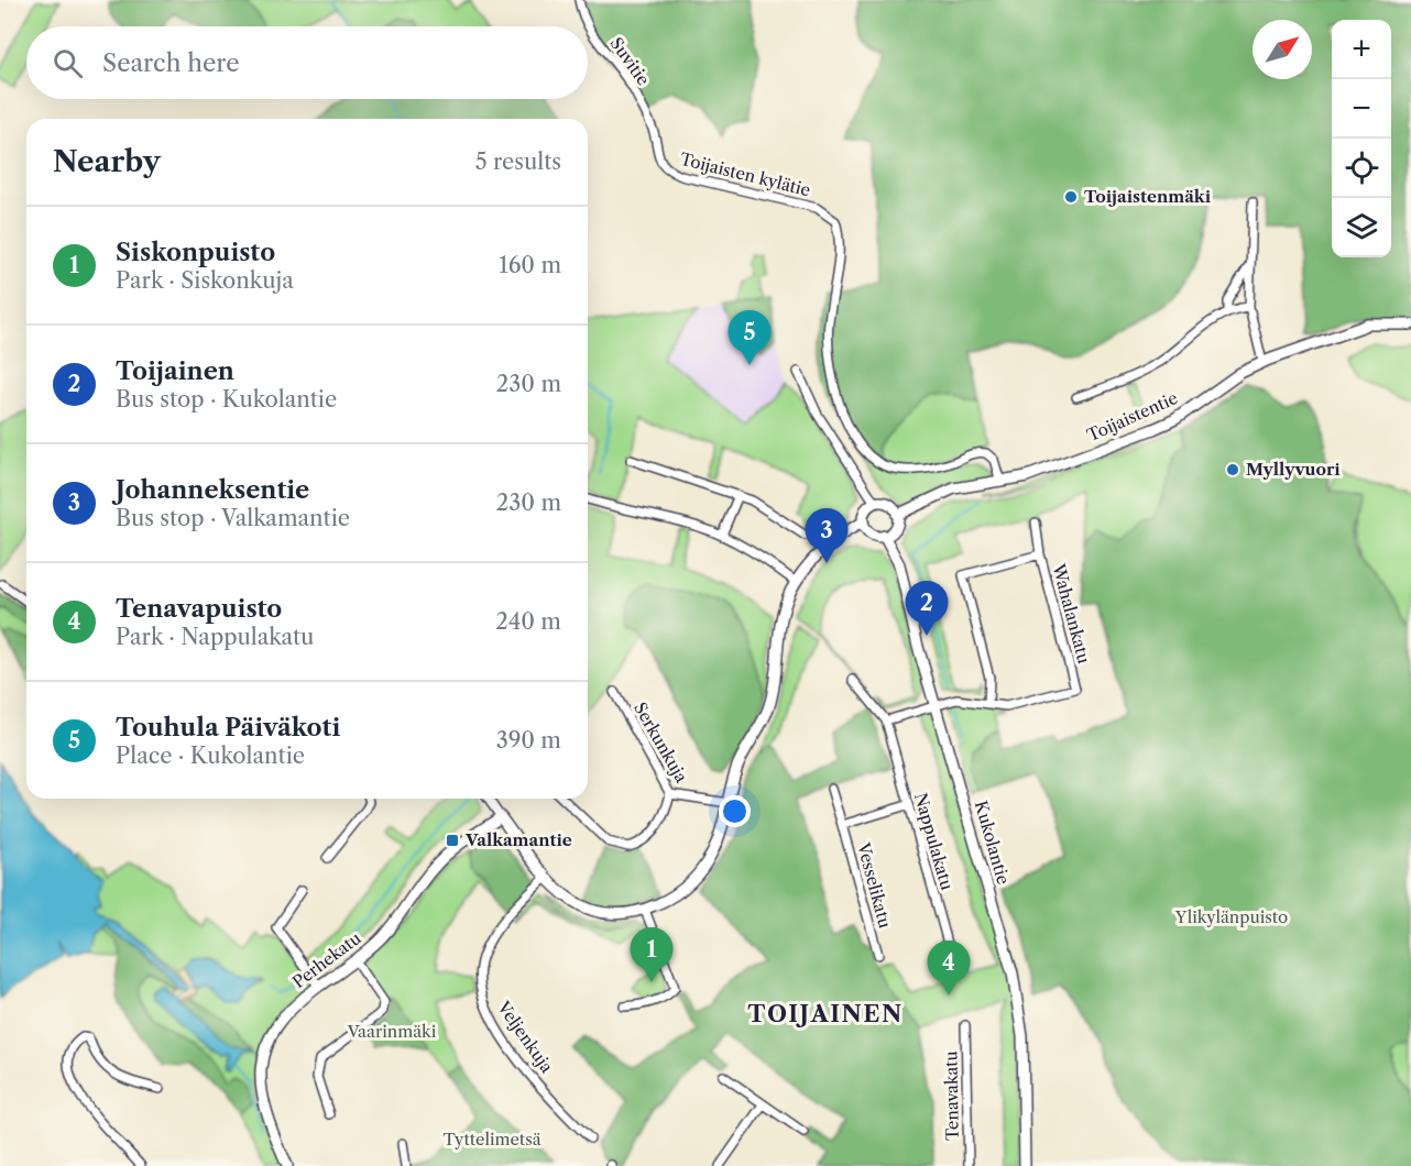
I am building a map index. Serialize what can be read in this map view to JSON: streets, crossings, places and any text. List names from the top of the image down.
{
  "streets": {
    "street": [
      "Suvitie",
      "Toijaisten kylätie",
      "Toijaistentie",
      "Wahalankatu",
      "Serkunkuja",
      "Nappulakatu",
      "Kukolantie",
      "Vesselikatu",
      "Perhekatu",
      "Veljenkuja",
      "Tenavakatu"
    ]
  },
  "crossings": [
    ["Suvitie", "Toijaisten kylätie"],
    ["Toijaisten kylätie", "Toijaistentie"],
    ["Toijaistentie", "Kukolantie"],
    ["Wahalankatu", "Kukolantie"],
    ["Nappulakatu", "Vesselikatu"]
  ],
  "districts": ["TOIJAINEN"],
  "parks": ["Ylikylänpuisto", "Vaarinmäki", "Tyttelimetsä"],
  "places": {
    "other": ["Toijaistenmäki", "Myllyvuori"],
    "transit": ["Valkamantie"]
  },
  "north": "top right",
  "page": {
    "map_buttons": ["+", "−"],
    "search": "Search here",
    "heading": ["Nearby", "5 results"],
    "list": [
      {
        "mark": "1",
        "name": "Siskonpuisto",
        "note": "Park · Siskonkuja",
        "value": "160 m"
      },
      {
        "mark": "2",
        "name": "Toijainen",
        "note": "Bus stop · Kukolantie",
        "value": "230 m"
      },
      {
        "mark": "3",
        "name": "Johanneksentie",
        "note": "Bus stop · Valkamantie",
        "value": "230 m"
      },
      {
        "mark": "4",
        "name": "Tenavapuisto",
        "note": "Park · Nappulakatu",
        "value": "240 m"
      },
      {
        "mark": "5",
        "name": "Touhula Päiväkoti",
        "note": "Place · Kukolantie",
        "value": "390 m"
      }
    ],
    "pins": [
      "5",
      "3",
      "2",
      "1",
      "4"
    ]
  }
}
